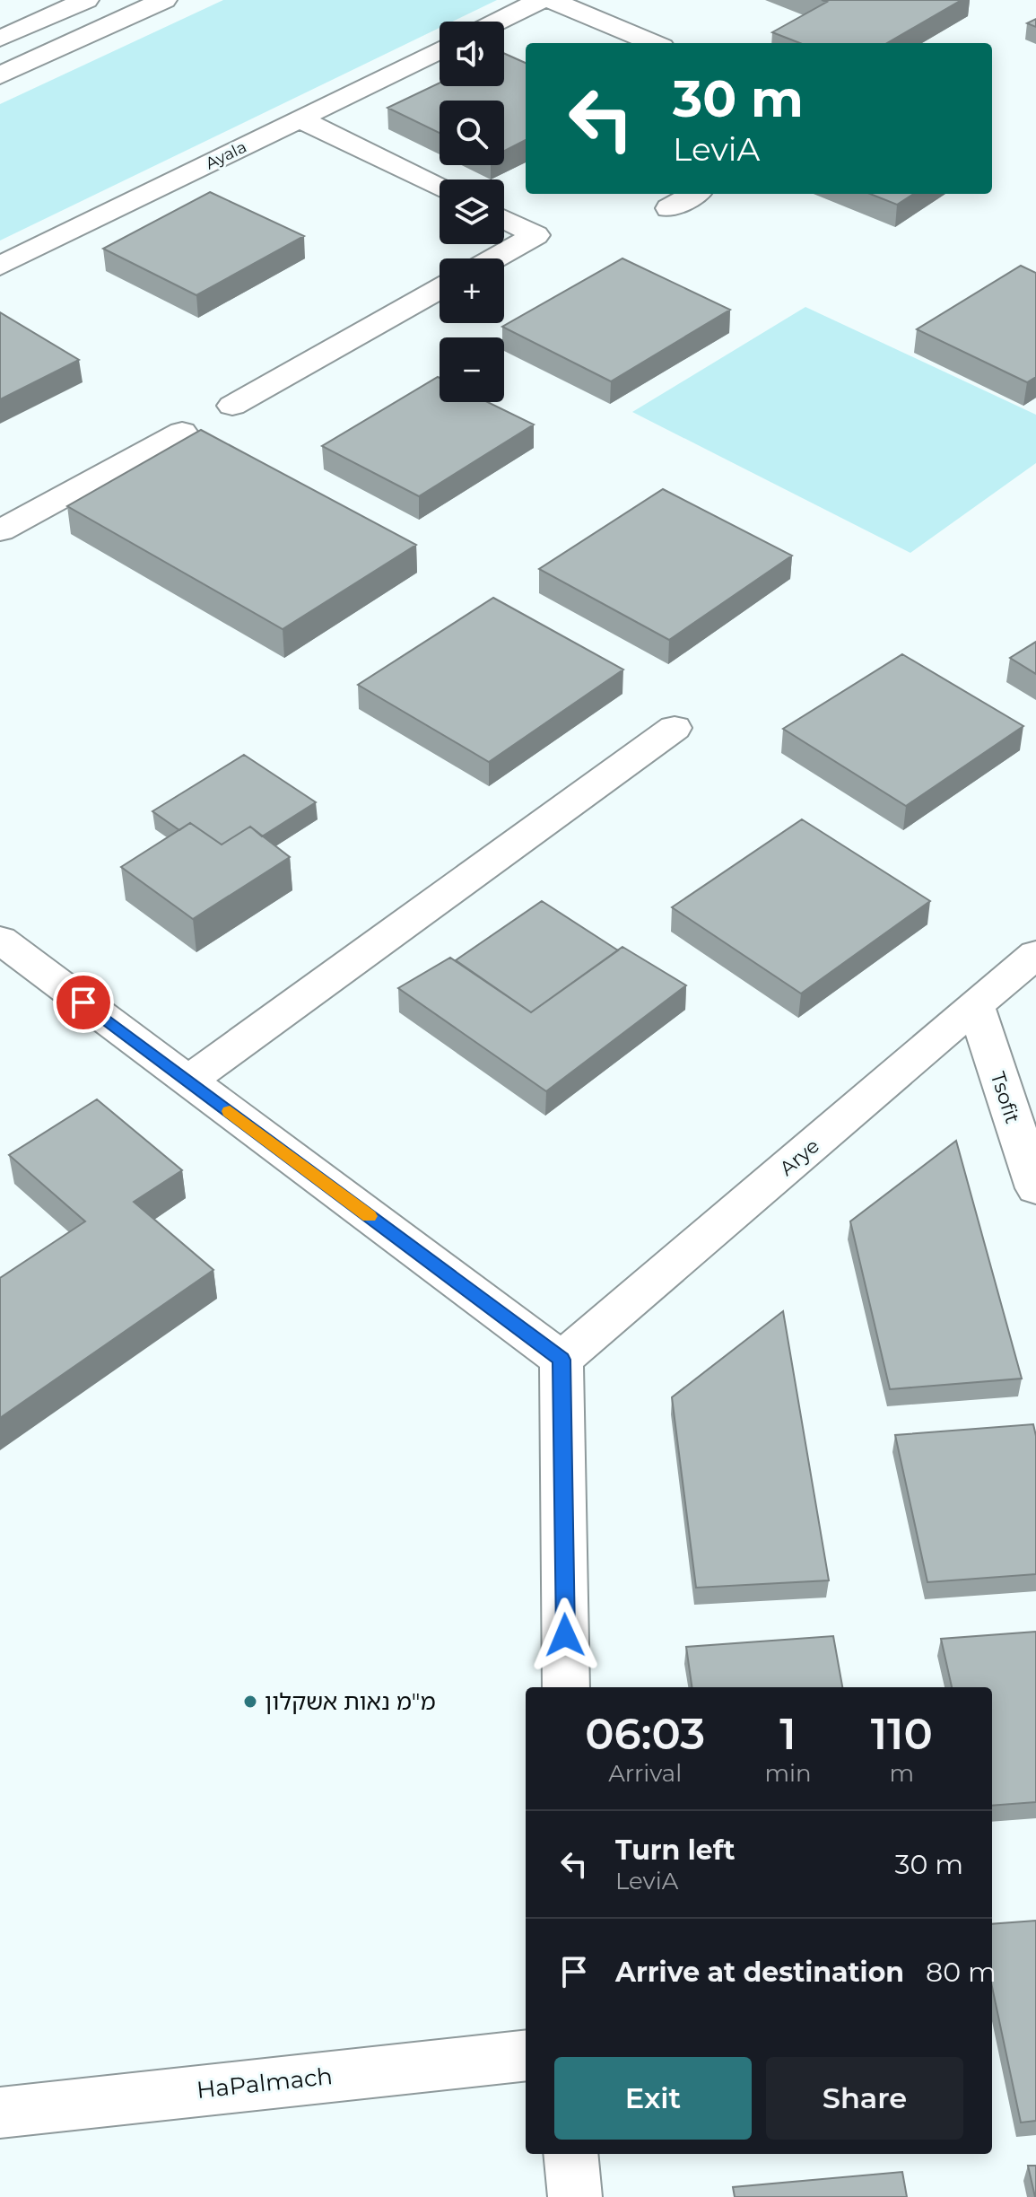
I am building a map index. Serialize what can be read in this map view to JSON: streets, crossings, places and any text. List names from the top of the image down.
{
  "streets": {
    "street": [
      "Ayala",
      "Tsofit",
      "Arye",
      "HaPalmach"
    ]
  },
  "crossings": [
    ["Tsofit", "Arye"]
  ],
  "places": ["מ\"מ נאות אשקלון"],
  "page": {
    "map_buttons": ["+", "−"],
    "turn": ["30 m", "LeviA"],
    "eta": [
      "06:03",
      "Arrival",
      "1",
      "min",
      "110",
      "m"
    ],
    "list": [
      {
        "name": "Turn left",
        "note": "LeviA",
        "value": "30 m"
      },
      {
        "name": "Arrive at destination",
        "value": "80 m"
      }
    ],
    "buttons": ["Exit", "Share"]
  }
}
